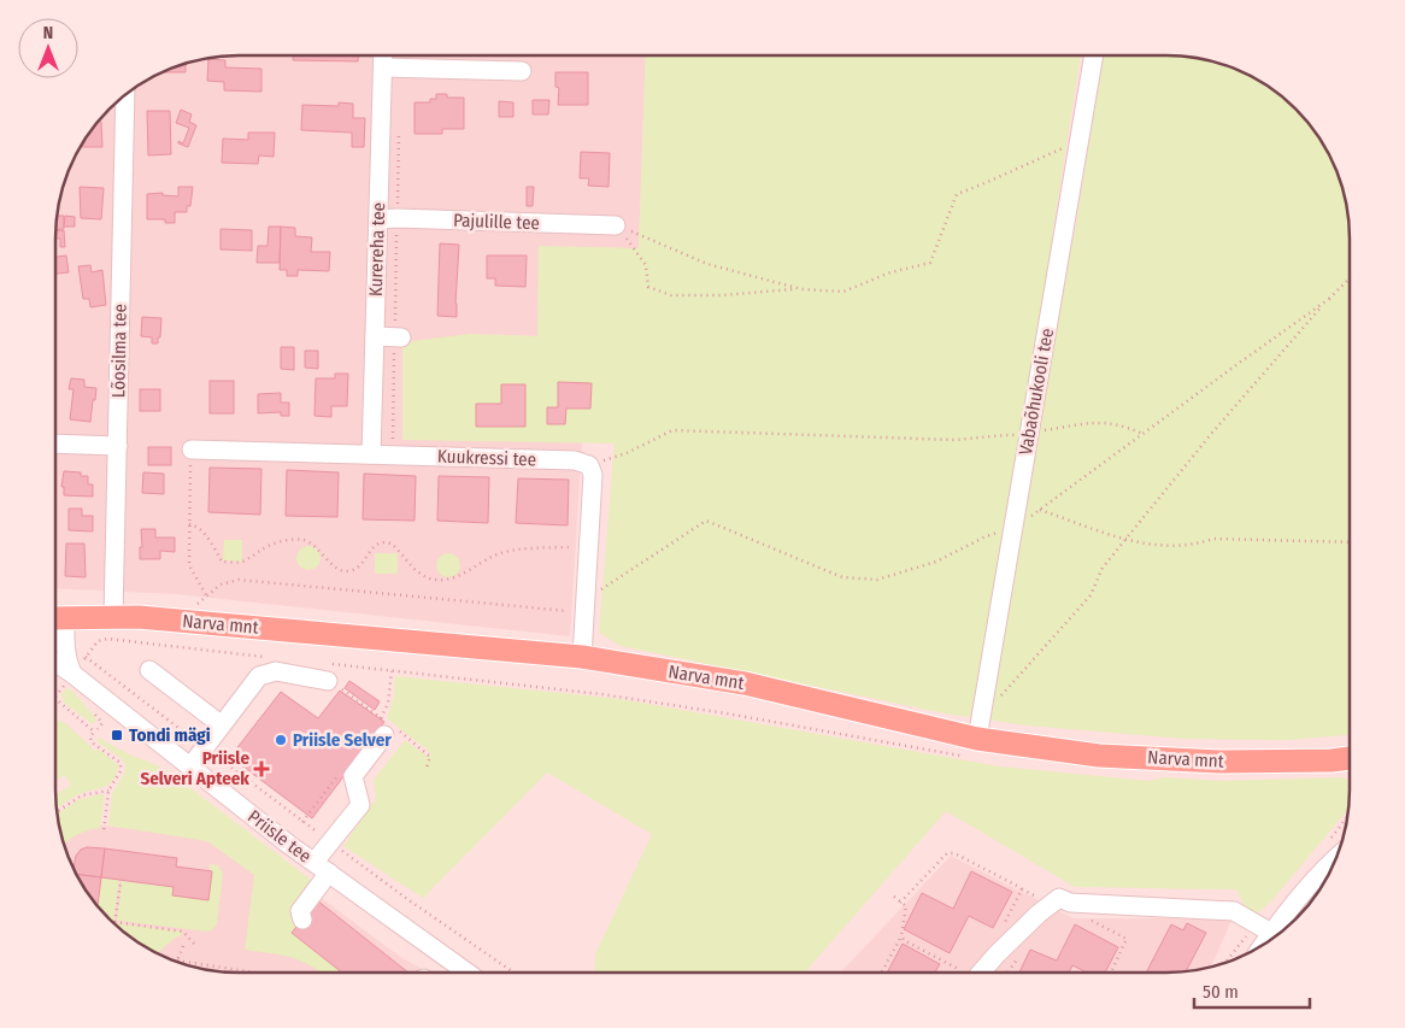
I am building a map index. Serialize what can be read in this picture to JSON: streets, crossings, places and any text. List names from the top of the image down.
{
  "streets": {
    "main road": ["Narva mnt"],
    "street": [
      "Pajulille tee",
      "Kurereha tee",
      "Lõosilma tee",
      "Vabaõhukooli tee",
      "Kuukressi tee",
      "Priisle tee"
    ]
  },
  "crossings": [
    ["Pajulille tee", "Kurereha tee"],
    ["Kurereha tee", "Kuukressi tee"],
    ["Lõosilma tee", "Narva mnt"],
    ["Vabaõhukooli tee", "Narva mnt"]
  ],
  "places": {
    "transit": ["Tondi mägi"],
    "other": ["Priisle Selver"],
    "health": ["Priisle Selveri Apteek"]
  },
  "scale_bar": "50 m",
  "north": "top"
}
